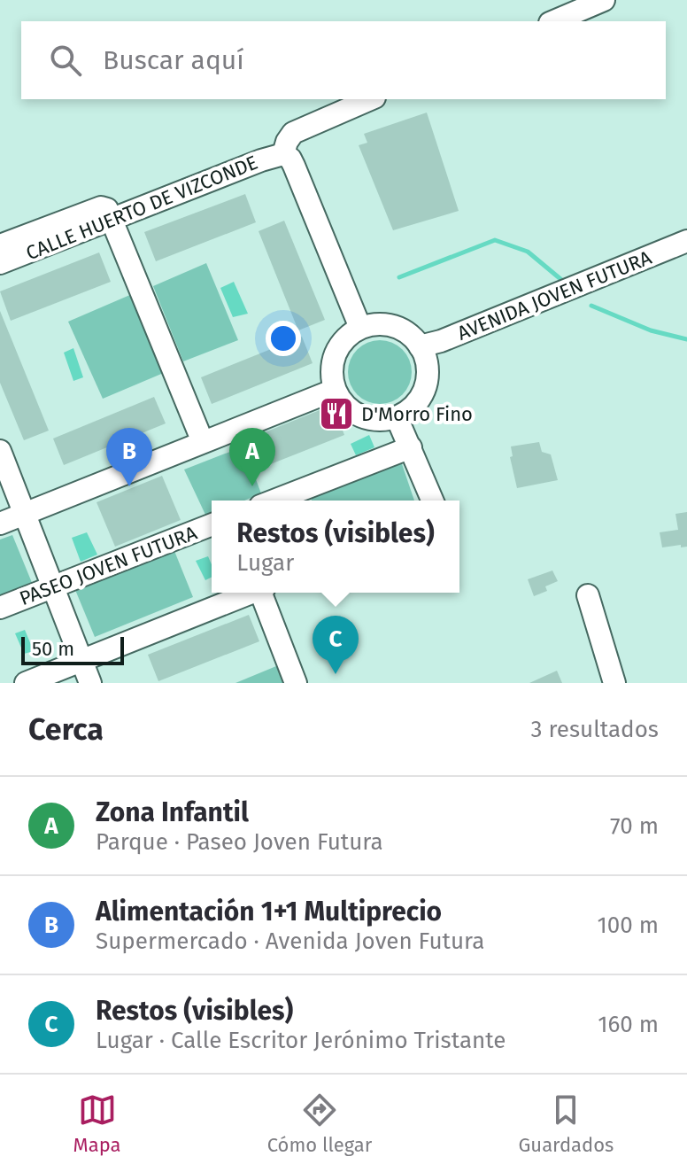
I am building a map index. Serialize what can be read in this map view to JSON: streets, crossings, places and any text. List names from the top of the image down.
{
  "streets": {
    "street": ["CALLE HUERTO DE VIZCONDE", "AVENIDA JOVEN FUTURA", "PASEO JOVEN FUTURA"]
  },
  "places": {
    "restaurant": ["D'Morro Fino"]
  },
  "scale_bar": "50 m",
  "page": {
    "search": "Buscar aquí",
    "pins": ["A", "B", "C"],
    "popup": ["Restos (visibles)", "Lugar"],
    "scale": "50 m",
    "heading": ["Cerca", "3 resultados"],
    "list": [
      {
        "mark": "A",
        "name": "Zona Infantil",
        "note": "Parque · Paseo Joven Futura",
        "value": "70 m"
      },
      {
        "mark": "B",
        "name": "Alimentación 1+1 Multiprecio",
        "note": "Supermercado · Avenida Joven Futura",
        "value": "100 m"
      },
      {
        "mark": "C",
        "name": "Restos (visibles)",
        "note": "Lugar · Calle Escritor Jerónimo Tristante",
        "value": "160 m"
      }
    ],
    "nav": ["Mapa", "Cómo llegar", "Guardados"]
  }
}
